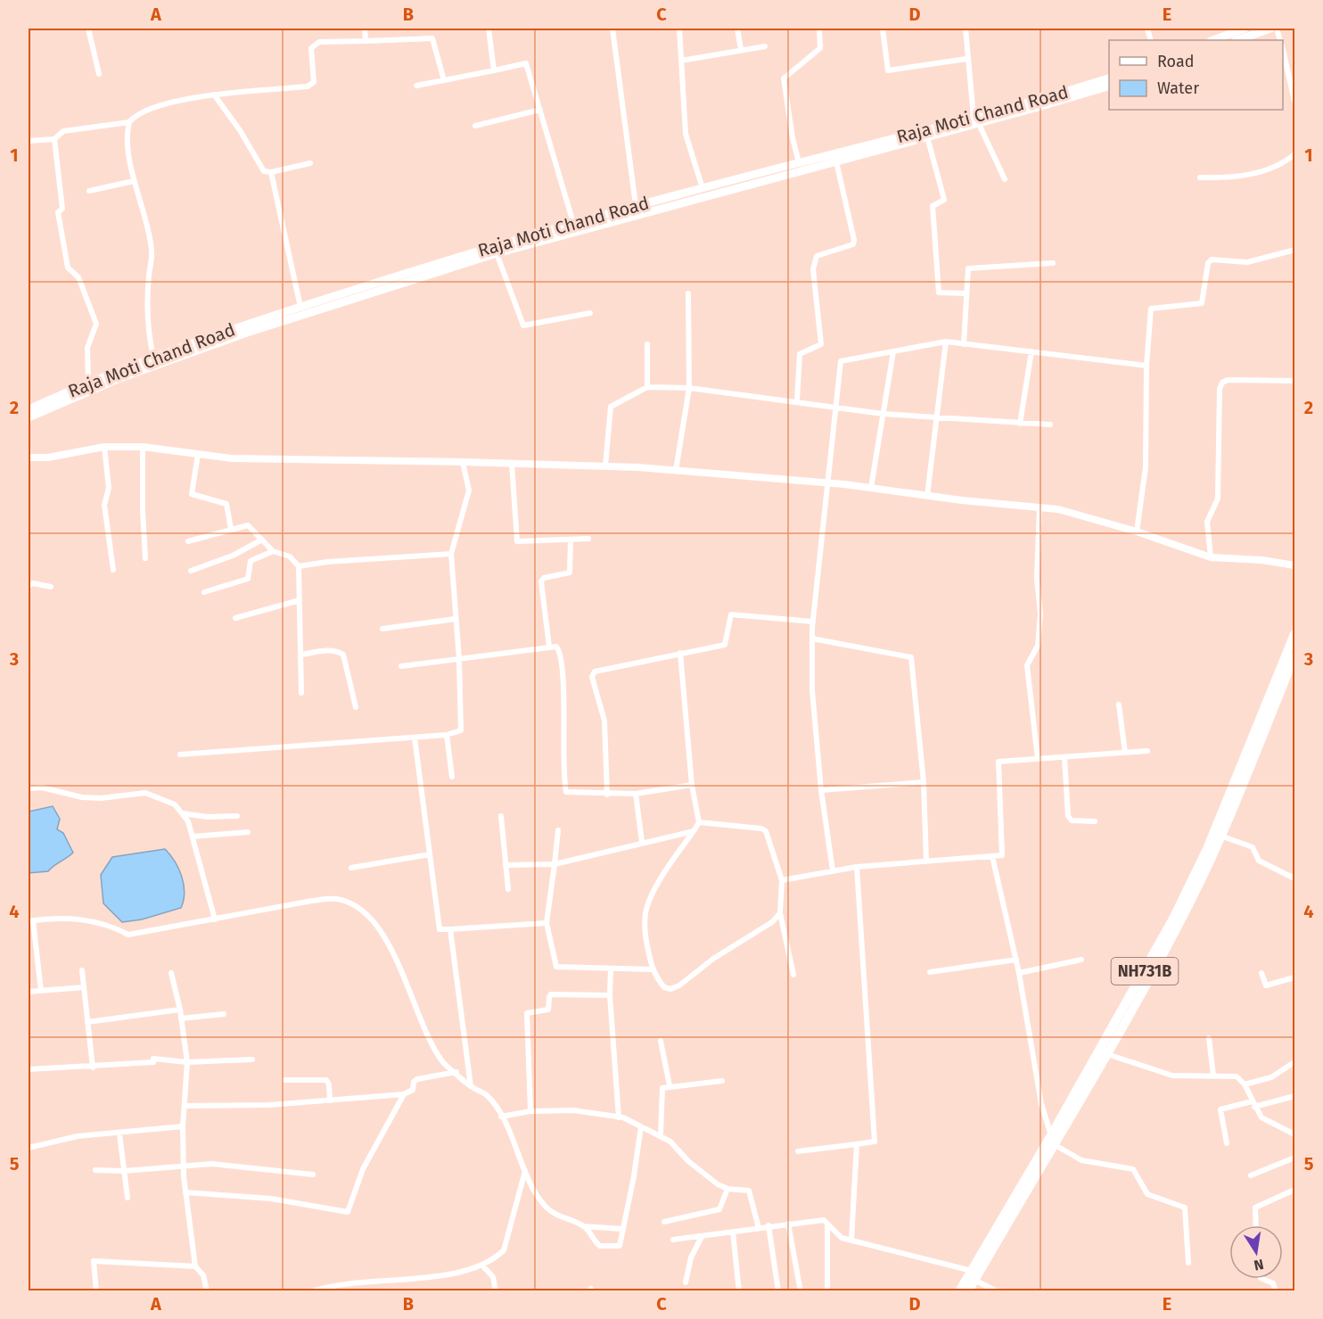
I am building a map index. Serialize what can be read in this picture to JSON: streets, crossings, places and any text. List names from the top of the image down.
{
  "streets": {
    "highway": ["NH731B"],
    "main road": ["Raja Moti Chand Road"]
  },
  "legend": ["Road", "Water"],
  "north": "bottom",
  "grid": {
    "columns": [
      "A",
      "B",
      "C",
      "D",
      "E"
    ],
    "rows": [
      "1",
      "2",
      "3",
      "4",
      "5"
    ]
  }
}
